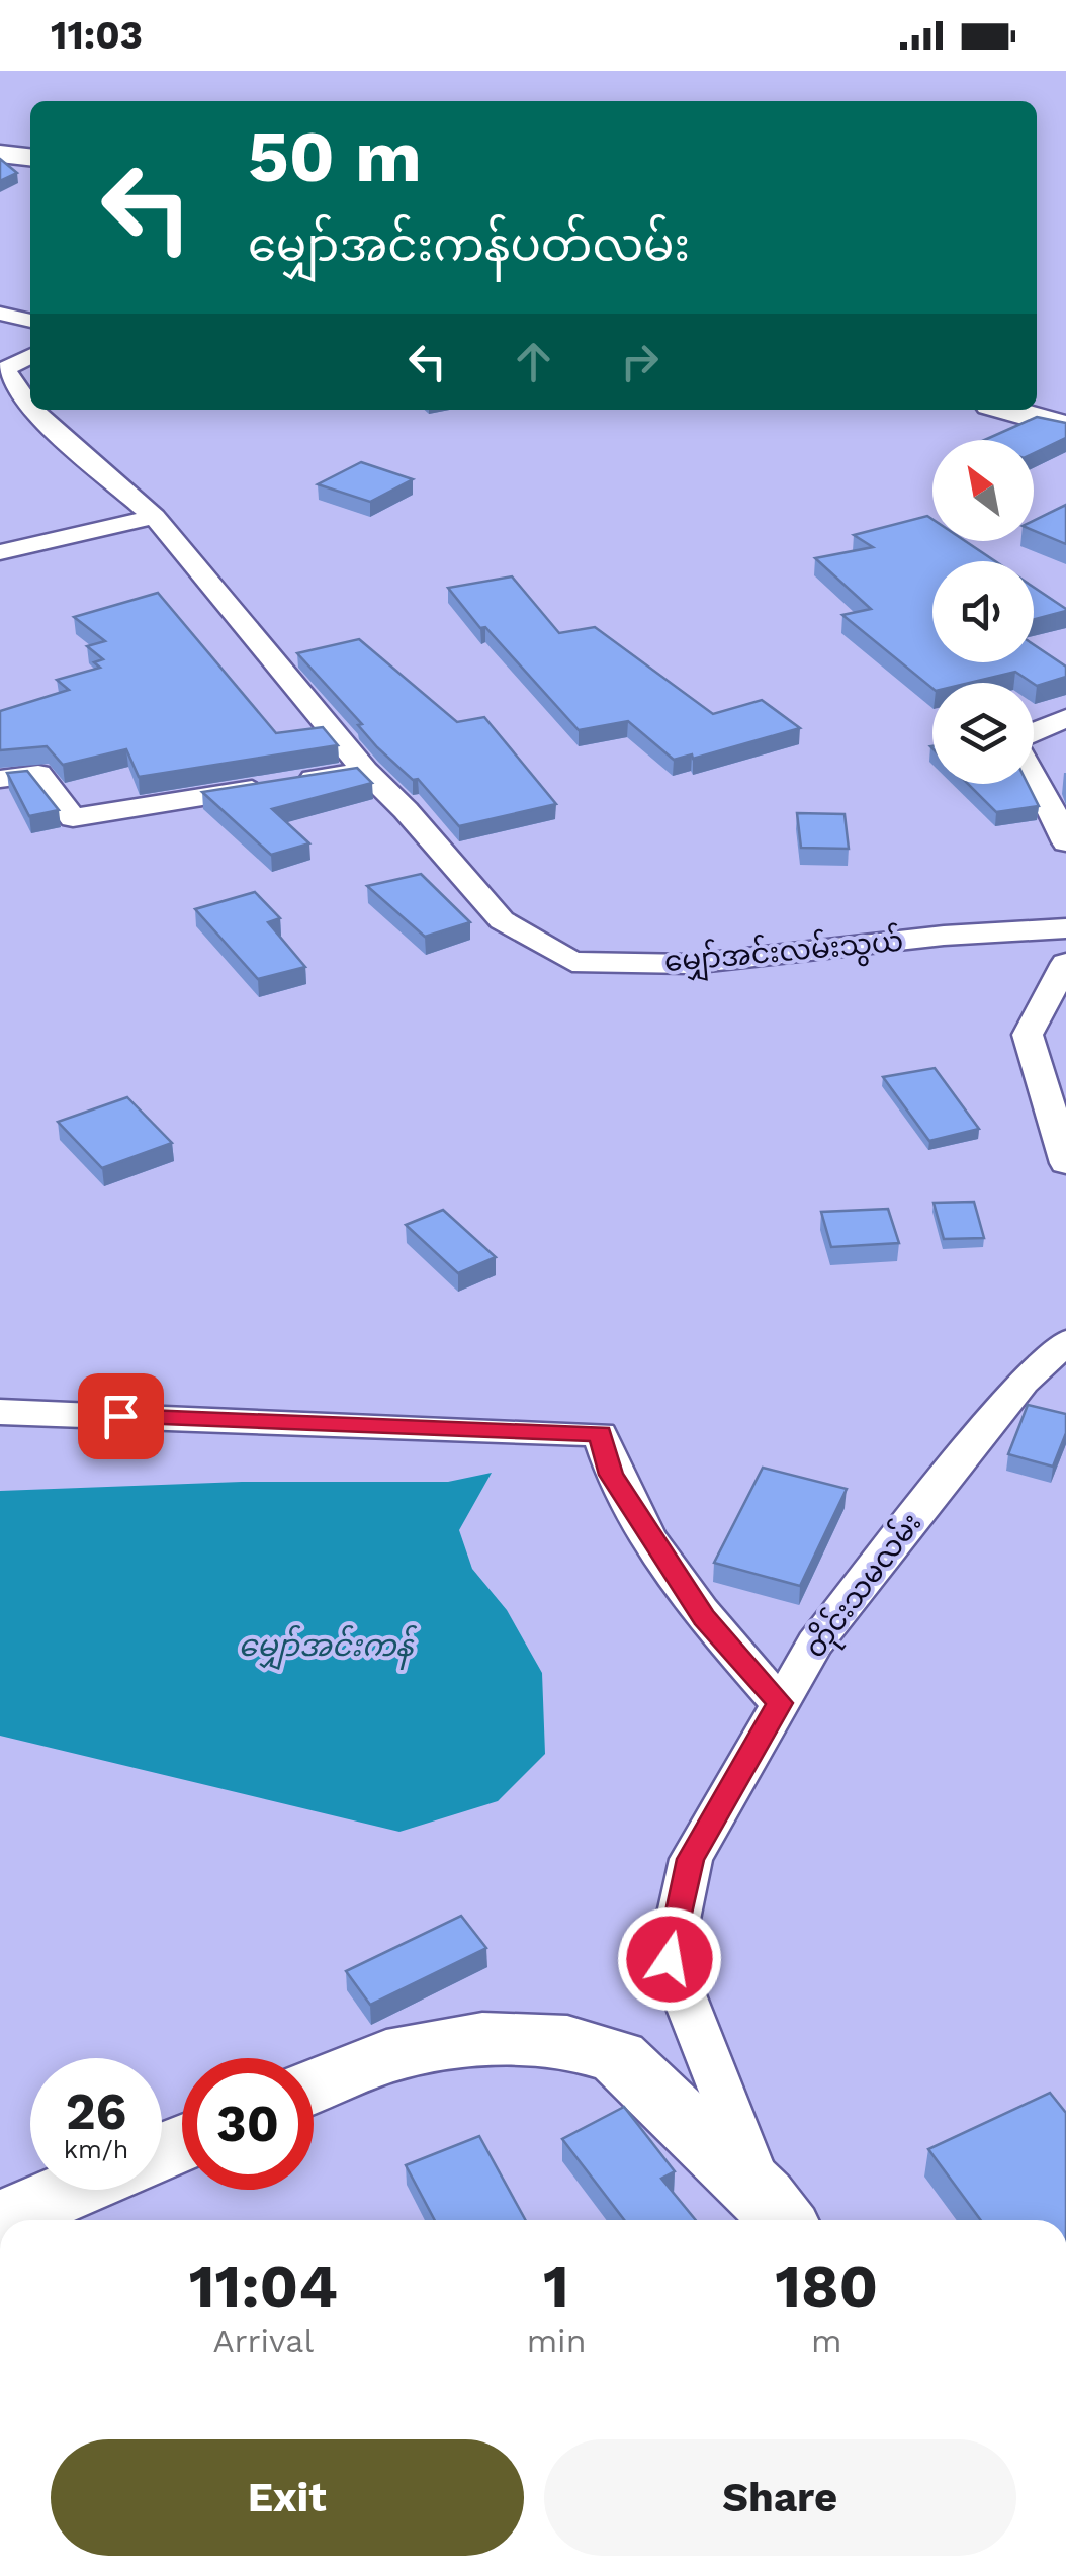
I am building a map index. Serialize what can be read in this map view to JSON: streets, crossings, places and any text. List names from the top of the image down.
{
  "streets": {
    "street": ["မျှော်အင်းလမ်းသွယ်", "တိုင်းသမလမ်း"]
  },
  "water": ["မျှော်အင်းကန်"],
  "north": "top left",
  "page": {
    "status": "11:03",
    "turn": ["50 m", "မျှော်အင်းကန်ပတ်လမ်း"],
    "speed": "26 km/h",
    "limit": "30",
    "eta": [
      "11:04",
      "Arrival",
      "1",
      "min",
      "180",
      "m"
    ],
    "buttons": ["Exit", "Share"]
  }
}
